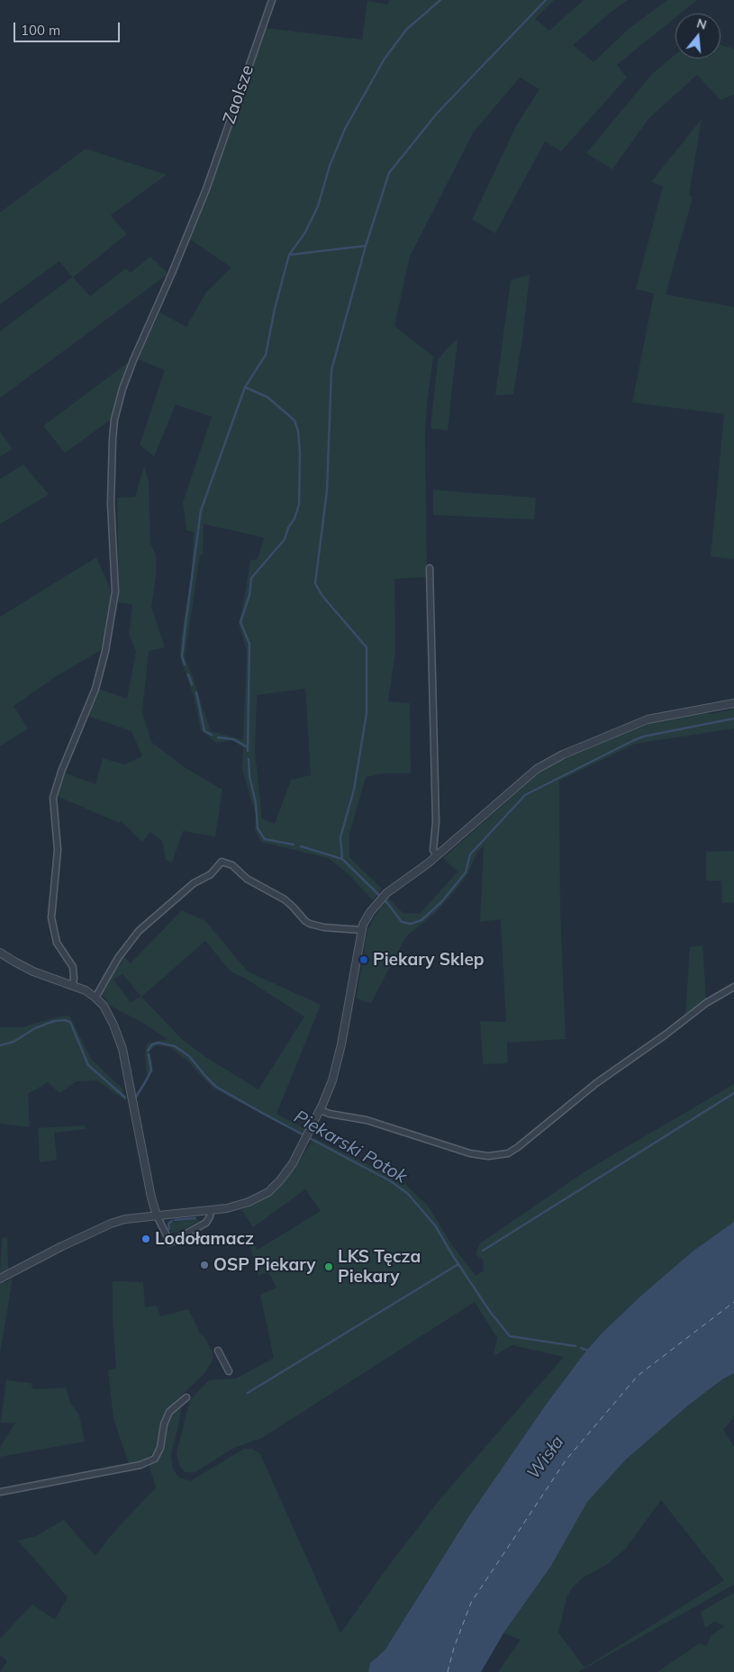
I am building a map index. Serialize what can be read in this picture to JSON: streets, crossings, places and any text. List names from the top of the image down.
{
  "streets": {
    "street": ["Zaolsze"]
  },
  "water": ["Piekarski Potok", "Wisła"],
  "places": [
    "Piekary Sklep",
    "Lodołamacz",
    "OSP Piekary",
    "LKS Tęcza Piekary"
  ],
  "scale_bar": "100 m",
  "north": "top"
}
